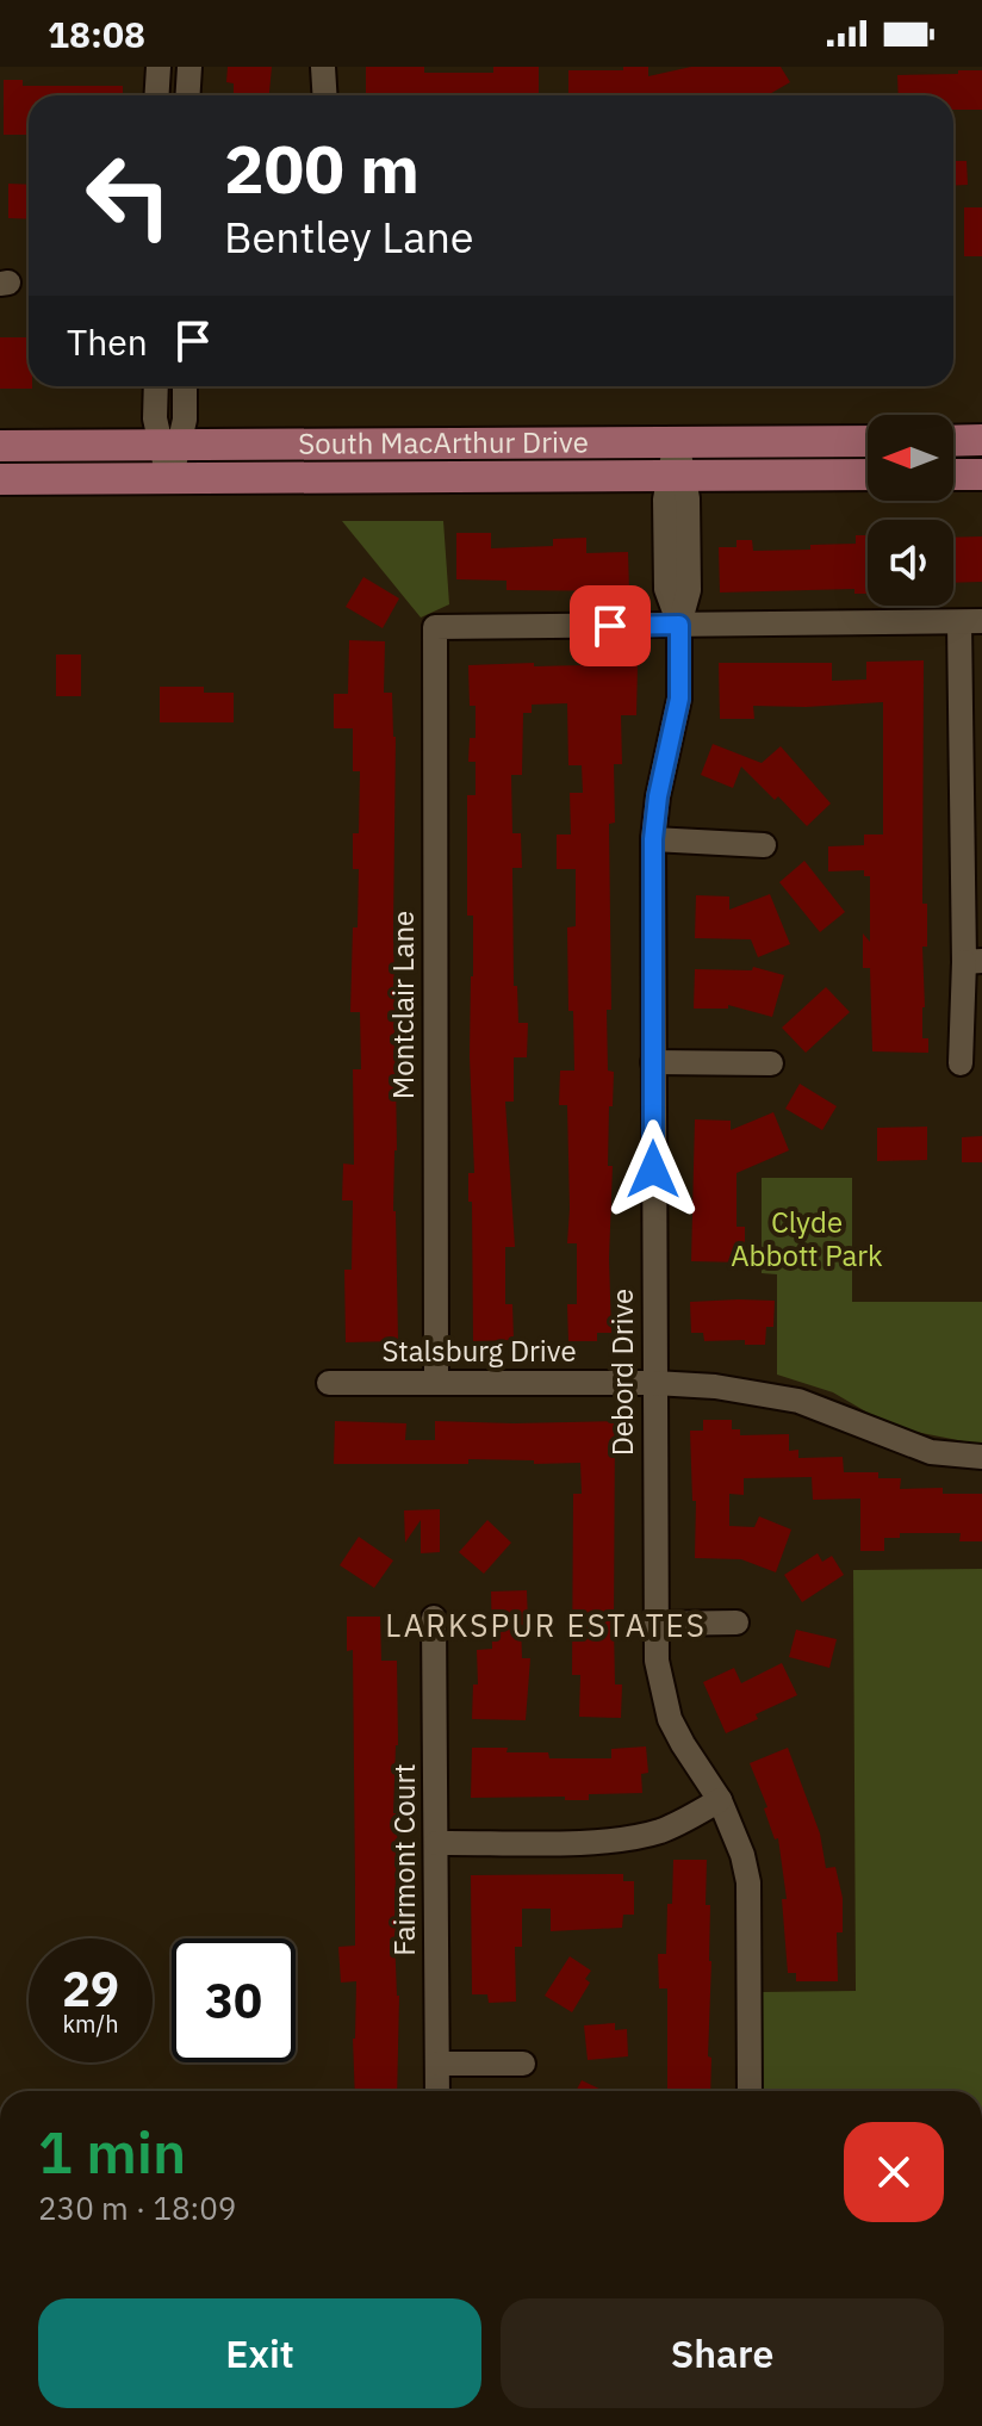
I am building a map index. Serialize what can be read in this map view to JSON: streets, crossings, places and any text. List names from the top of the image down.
{
  "streets": {
    "main road": ["South MacArthur Drive"],
    "street": [
      "Montclair Lane",
      "Stalsburg Drive",
      "Debord Drive",
      "Fairmont Court"
    ]
  },
  "crossings": [
    ["South MacArthur Drive", "Debord Drive"],
    ["Montclair Lane", "Stalsburg Drive"],
    ["Montclair Lane", "Debord Drive"],
    ["Stalsburg Drive", "Debord Drive"]
  ],
  "districts": ["LARKSPUR ESTATES"],
  "parks": ["Clyde Abbott Park"],
  "north": "left",
  "page": {
    "status": "18:08",
    "turn": ["200 m", "Bentley Lane"],
    "then": "Then",
    "speed": "29 km/h",
    "limit": "30",
    "heading": ["1 min", "230 m · 18:09"],
    "buttons": ["Exit", "Share"]
  }
}
